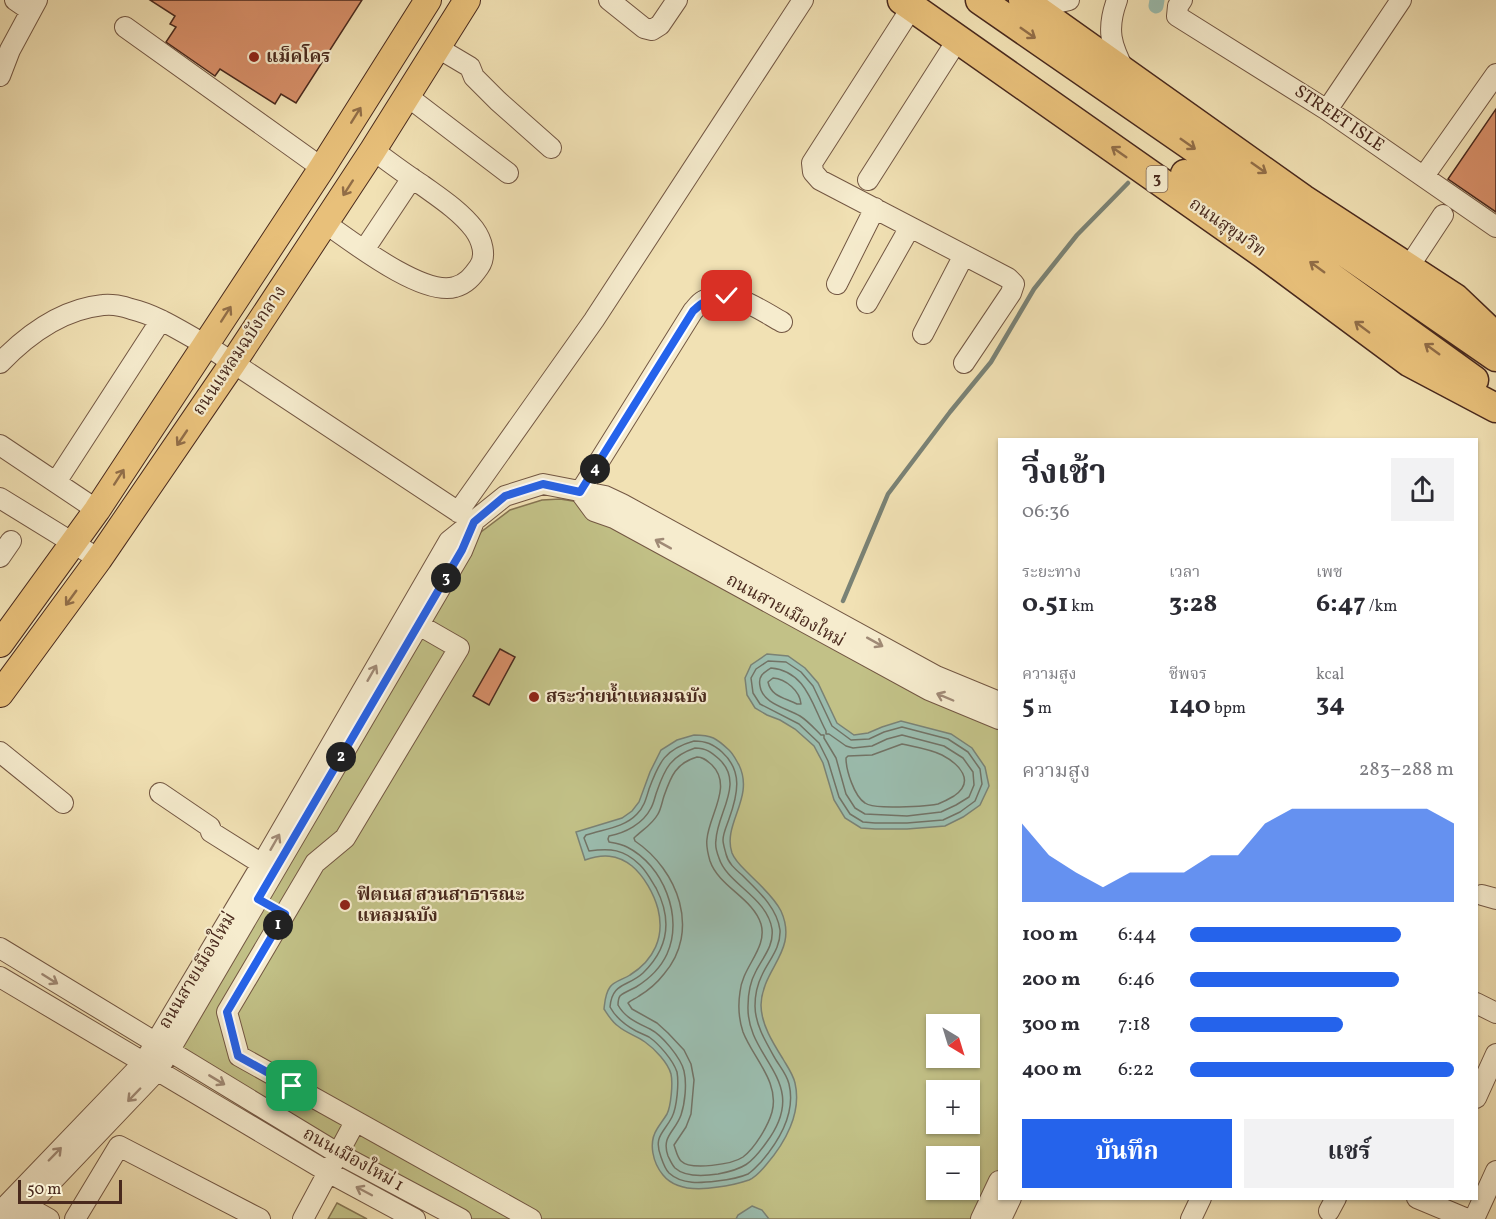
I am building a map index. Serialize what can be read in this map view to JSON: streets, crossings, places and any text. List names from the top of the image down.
{
  "streets": {
    "highway": ["3", "ถนนสุขุมวิท"],
    "main road": ["ถนนแหลมฉบังกลาง"],
    "street": ["STREET ISLE", "ถนนสายเมืองใหม่", "ถนนเมืองใหม่ 1"]
  },
  "crossings": [
    ["ถนนสายเมืองใหม่", "ถนนเมืองใหม่ 1"]
  ],
  "places": ["แม็คโคร", "สระว่ายน้ำแหลมฉบัง", "ฟิตเนส สวนสาธารณะ แหลมฉบัง"],
  "scale_bar": "50 m",
  "north": "bottom right",
  "page": {
    "heading": ["วิ่งเช้า", "06:36"],
    "pins": [
      "4",
      "3",
      "2",
      "1"
    ],
    "stats": [
      ["ระยะทาง", "0.51 km"],
      ["เวลา", "3:28"],
      ["เพซ", "6:47 /km"],
      ["ความสูง", "5 m"],
      ["ชีพจร", "140 bpm"],
      ["kcal", "34"]
    ],
    "chart": ["ความสูง", "283–288 m"],
    "list": [
      {
        "name": "100 m",
        "note": "6:44"
      },
      {
        "name": "200 m",
        "note": "6:46"
      },
      {
        "name": "300 m",
        "note": "7:18"
      },
      {
        "name": "400 m",
        "note": "6:22"
      }
    ],
    "map_buttons": ["+", "−"],
    "buttons": ["บันทึก", "แชร์"],
    "scale": "50 m"
  }
}
